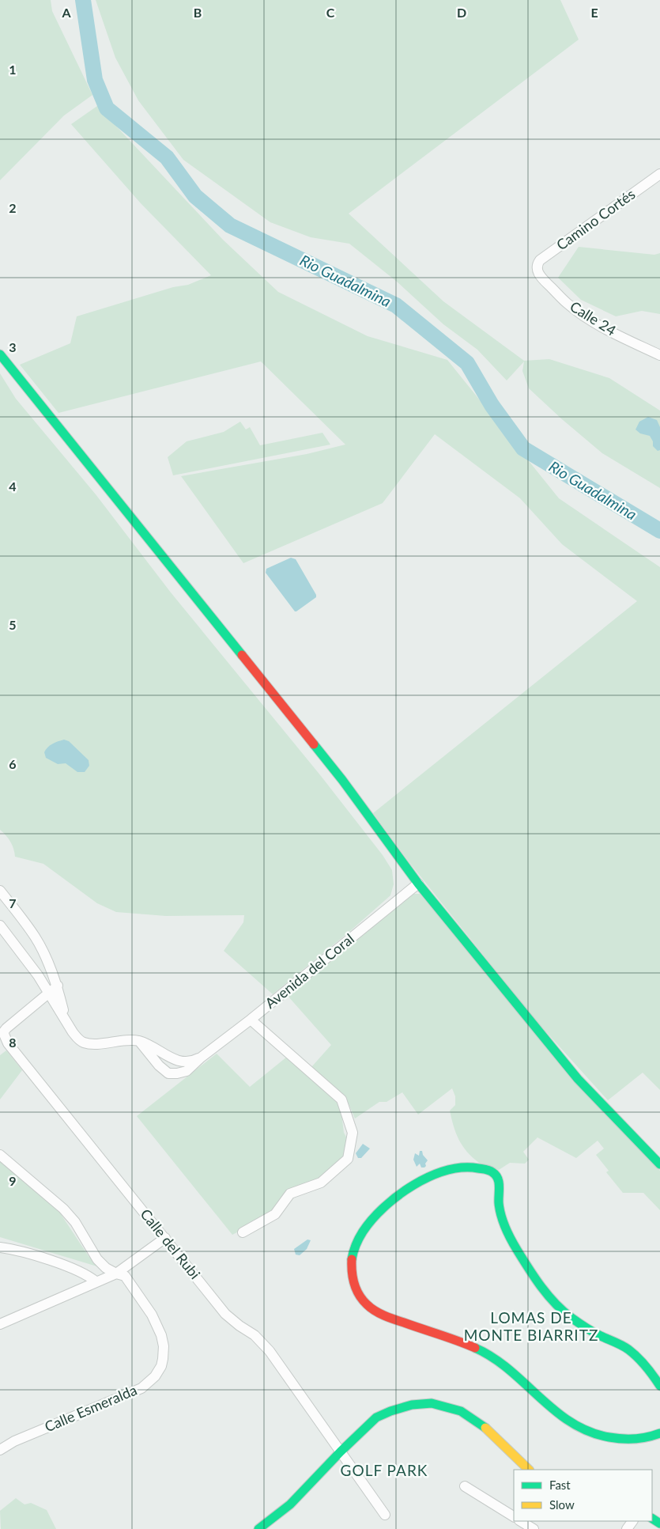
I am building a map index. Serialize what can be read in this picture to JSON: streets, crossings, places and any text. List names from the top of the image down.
{
  "streets": {
    "street": [
      "Camino Cortés",
      "Calle 24",
      "Avenida del Coral",
      "Calle del Rubi",
      "Calle Esmeralda"
    ]
  },
  "crossings": [
    ["Camino Cortés", "Calle 24"]
  ],
  "districts": ["LOMAS DE MONTE BIARRITZ", "GOLF PARK"],
  "water": ["Rio Guadalmina"],
  "legend": ["Fast", "Slow"],
  "grid": {
    "columns": [
      "A",
      "B",
      "C",
      "D",
      "E"
    ],
    "rows": [
      "1",
      "2",
      "3",
      "4",
      "5",
      "6",
      "7",
      "8",
      "9"
    ]
  }
}
